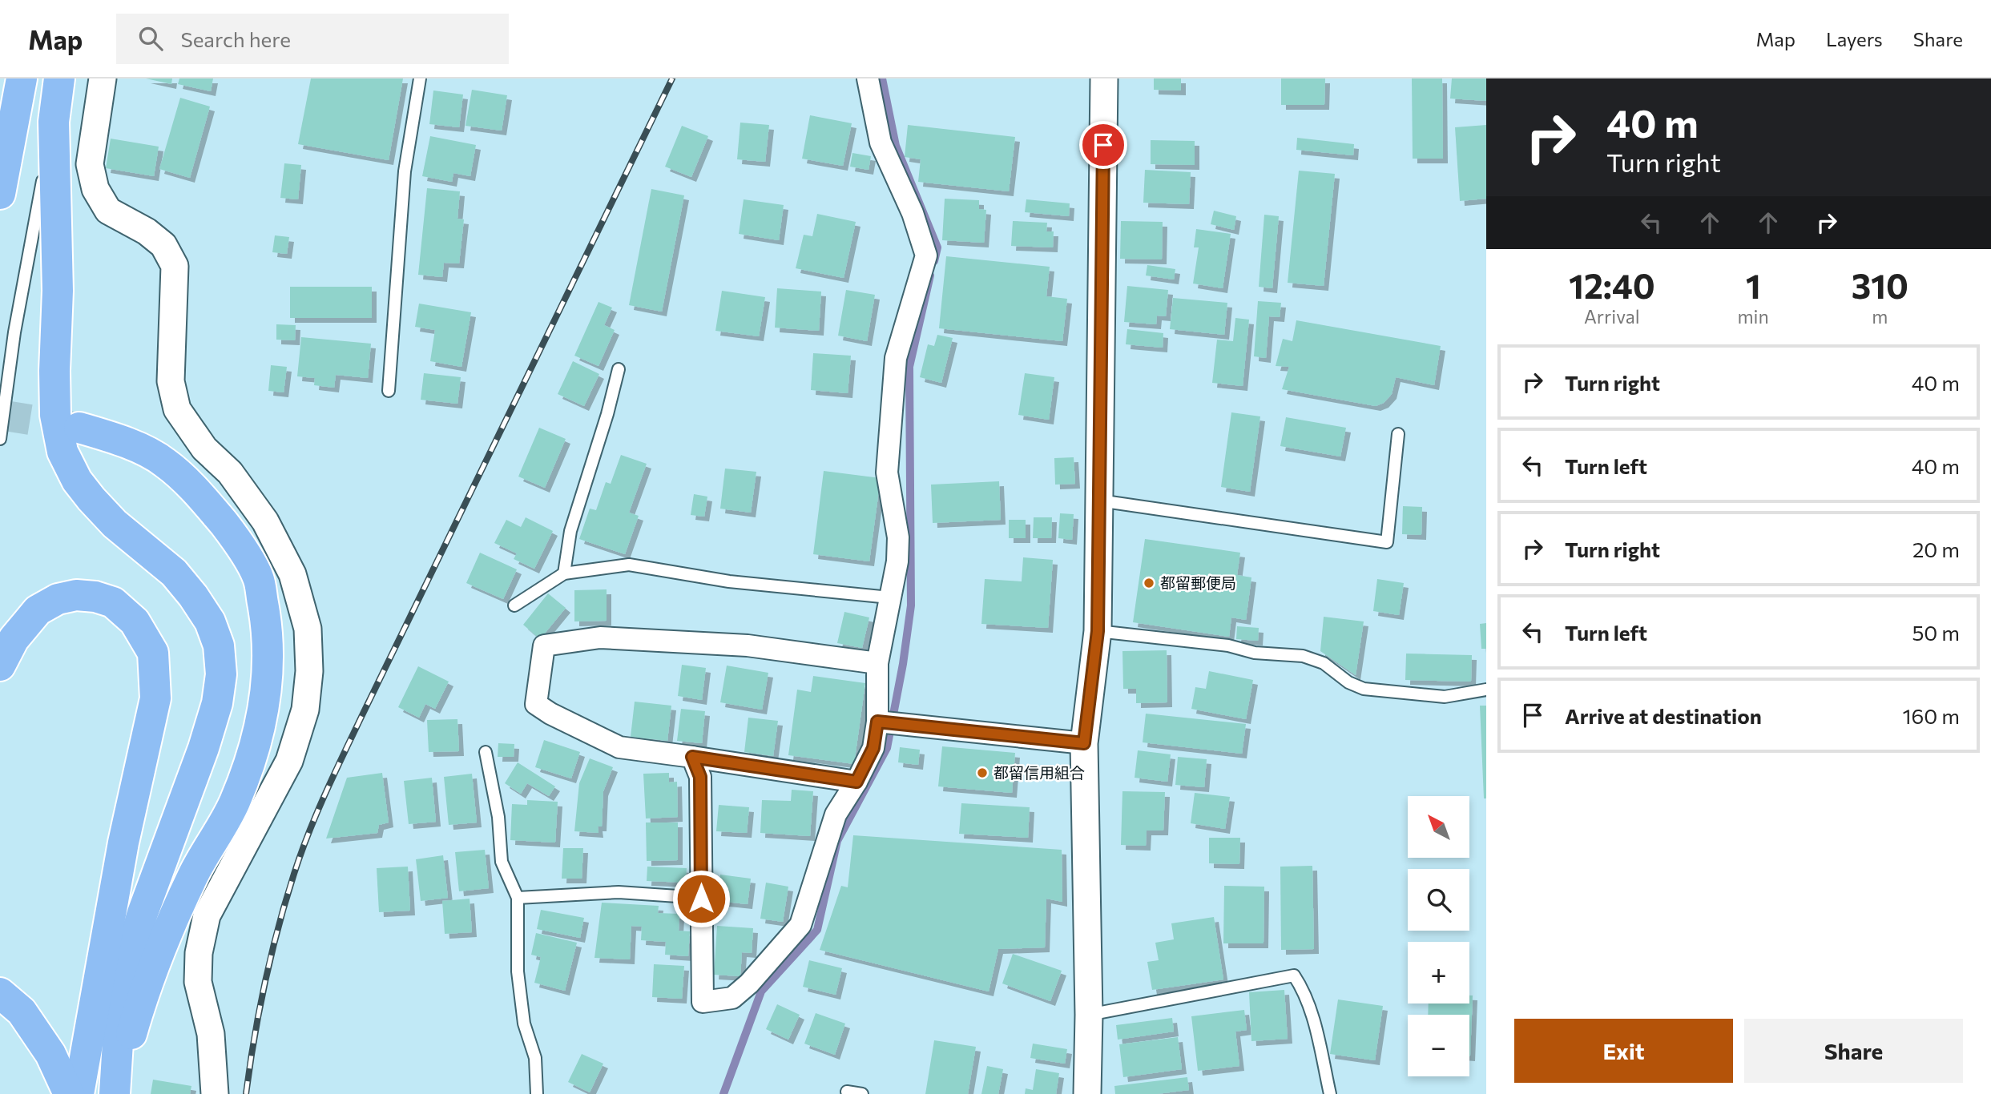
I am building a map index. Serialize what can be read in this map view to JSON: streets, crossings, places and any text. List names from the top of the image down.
{
  "places": ["都留郵便局", "都留信用組合"],
  "north": "top left",
  "page": {
    "header": "Map",
    "search": "Search here",
    "nav": ["Map", "Layers", "Share"],
    "turn": ["40 m", "Turn right"],
    "eta": [
      "12:40",
      "Arrival",
      "1",
      "min",
      "310",
      "m"
    ],
    "list": [
      {
        "name": "Turn right",
        "value": "40 m"
      },
      {
        "name": "Turn left",
        "value": "40 m"
      },
      {
        "name": "Turn right",
        "value": "20 m"
      },
      {
        "name": "Turn left",
        "value": "50 m"
      },
      {
        "name": "Arrive at destination",
        "value": "160 m"
      }
    ],
    "map_buttons": ["+", "−"],
    "buttons": ["Exit", "Share"]
  }
}
